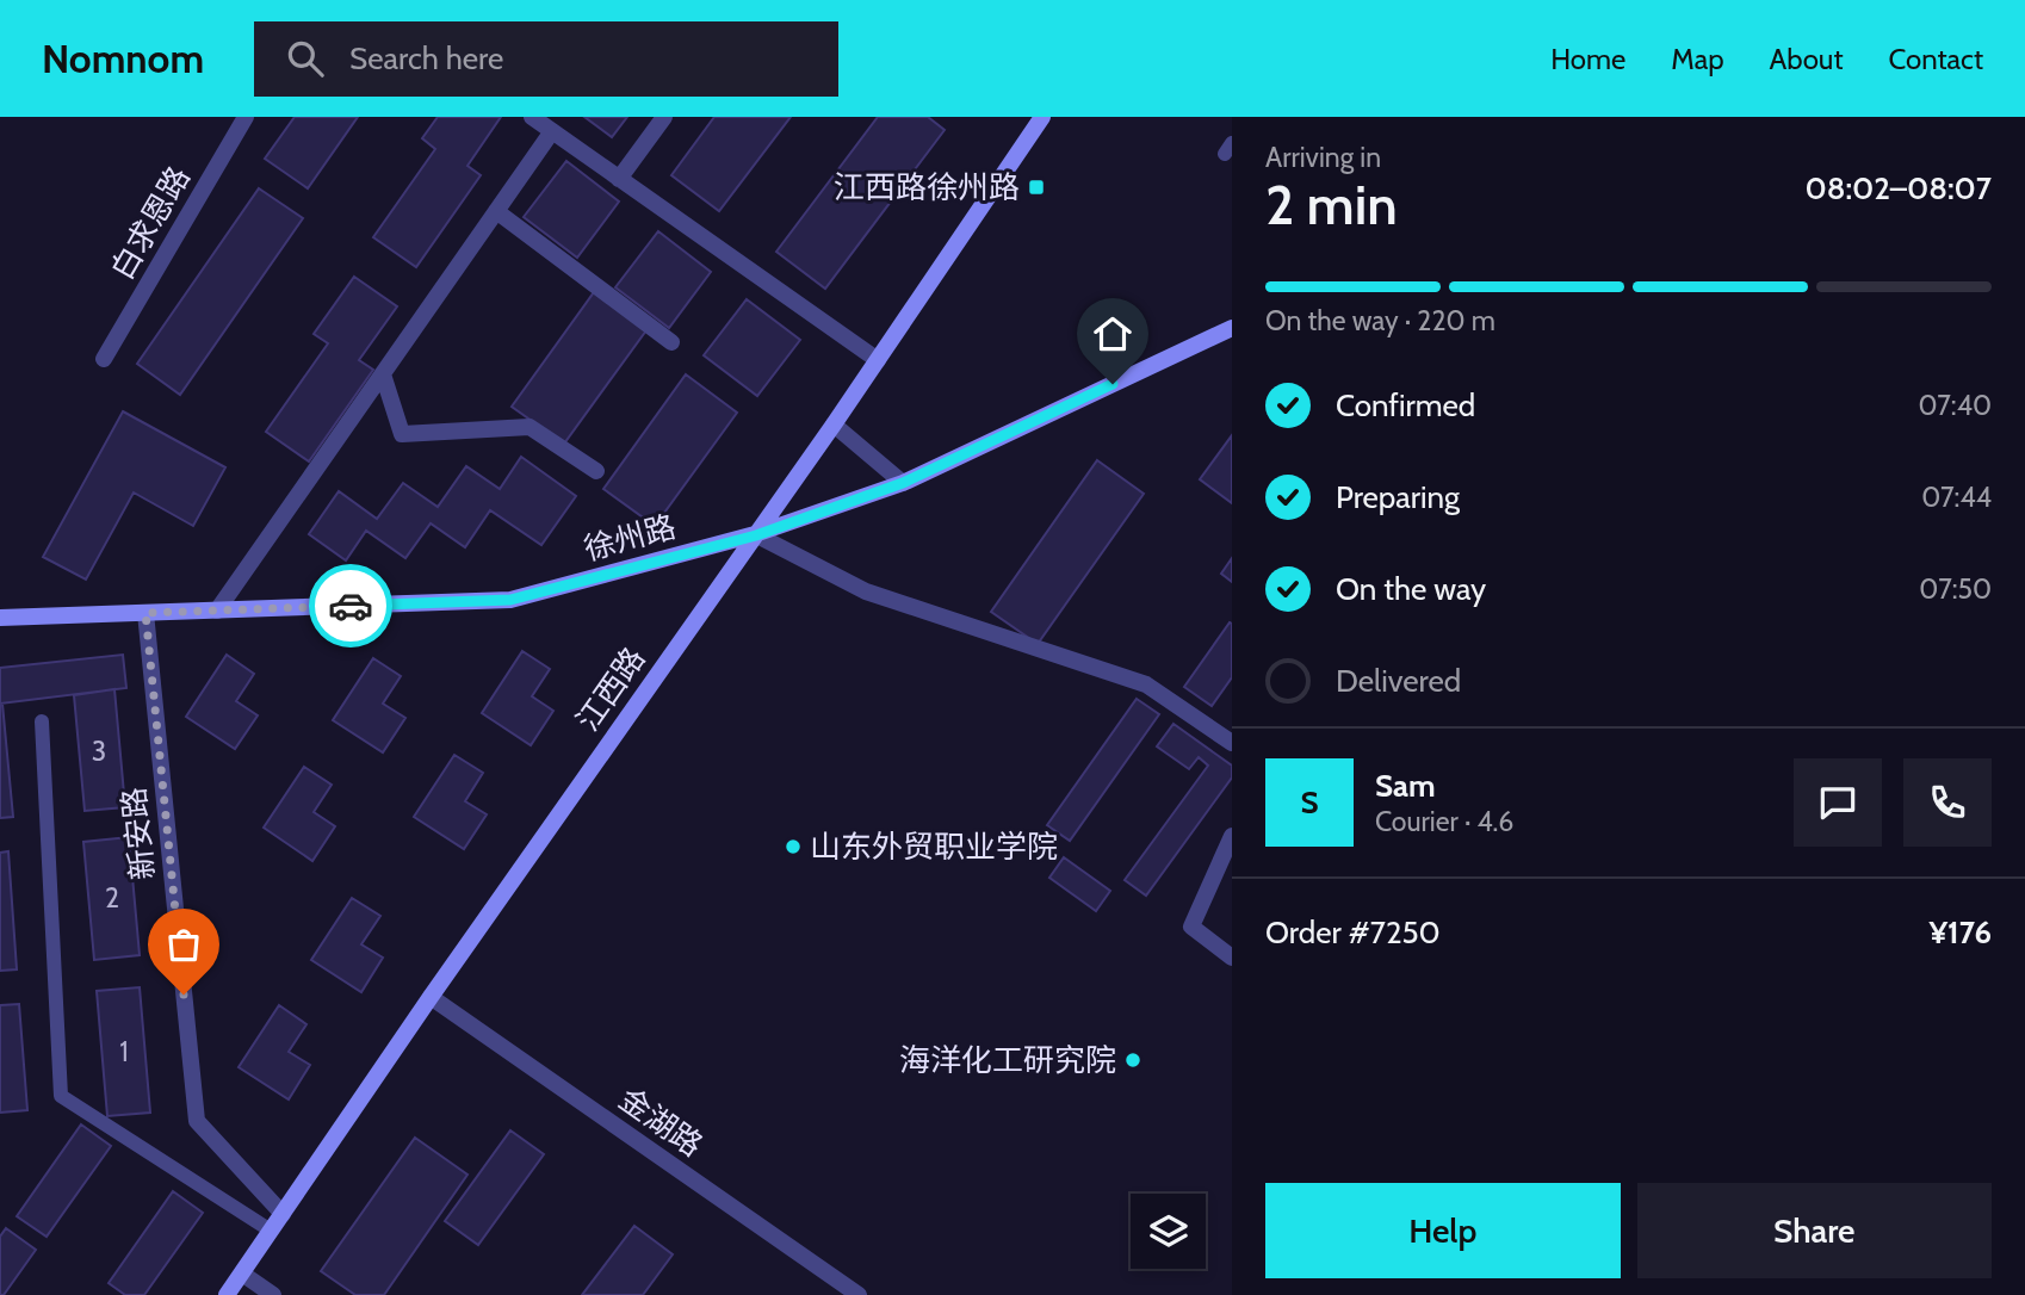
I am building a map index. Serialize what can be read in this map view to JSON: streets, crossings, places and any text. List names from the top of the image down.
{
  "streets": {
    "main road": ["徐州路", "江西路"],
    "street": ["白求恩路", "新安路", "金湖路"]
  },
  "crossings": [
    ["徐州路", "江西路"],
    ["徐州路", "新安路"],
    ["江西路", "新安路"],
    ["江西路", "金湖路"]
  ],
  "places": {
    "transit": ["江西路徐州路"],
    "other": ["山东外贸职业学院", "海洋化工研究院"]
  },
  "house_numbers": ["3", "2", "1"],
  "page": {
    "header": "Nomnom",
    "search": "Search here",
    "nav": [
      "Home",
      "Map",
      "About",
      "Contact"
    ],
    "heading": ["2 min", "Arriving in", "08:02–08:07"],
    "panel": [
      "Sam",
      "Courier · 4.6",
      "Order #7250",
      "¥176"
    ],
    "bar": "On the way · 220 m",
    "list": [
      ["Confirmed", "07:40"],
      ["Preparing", "07:44"],
      ["On the way", "07:50"],
      "Delivered"
    ],
    "round": "S",
    "buttons": ["Help", "Share"]
  }
}
